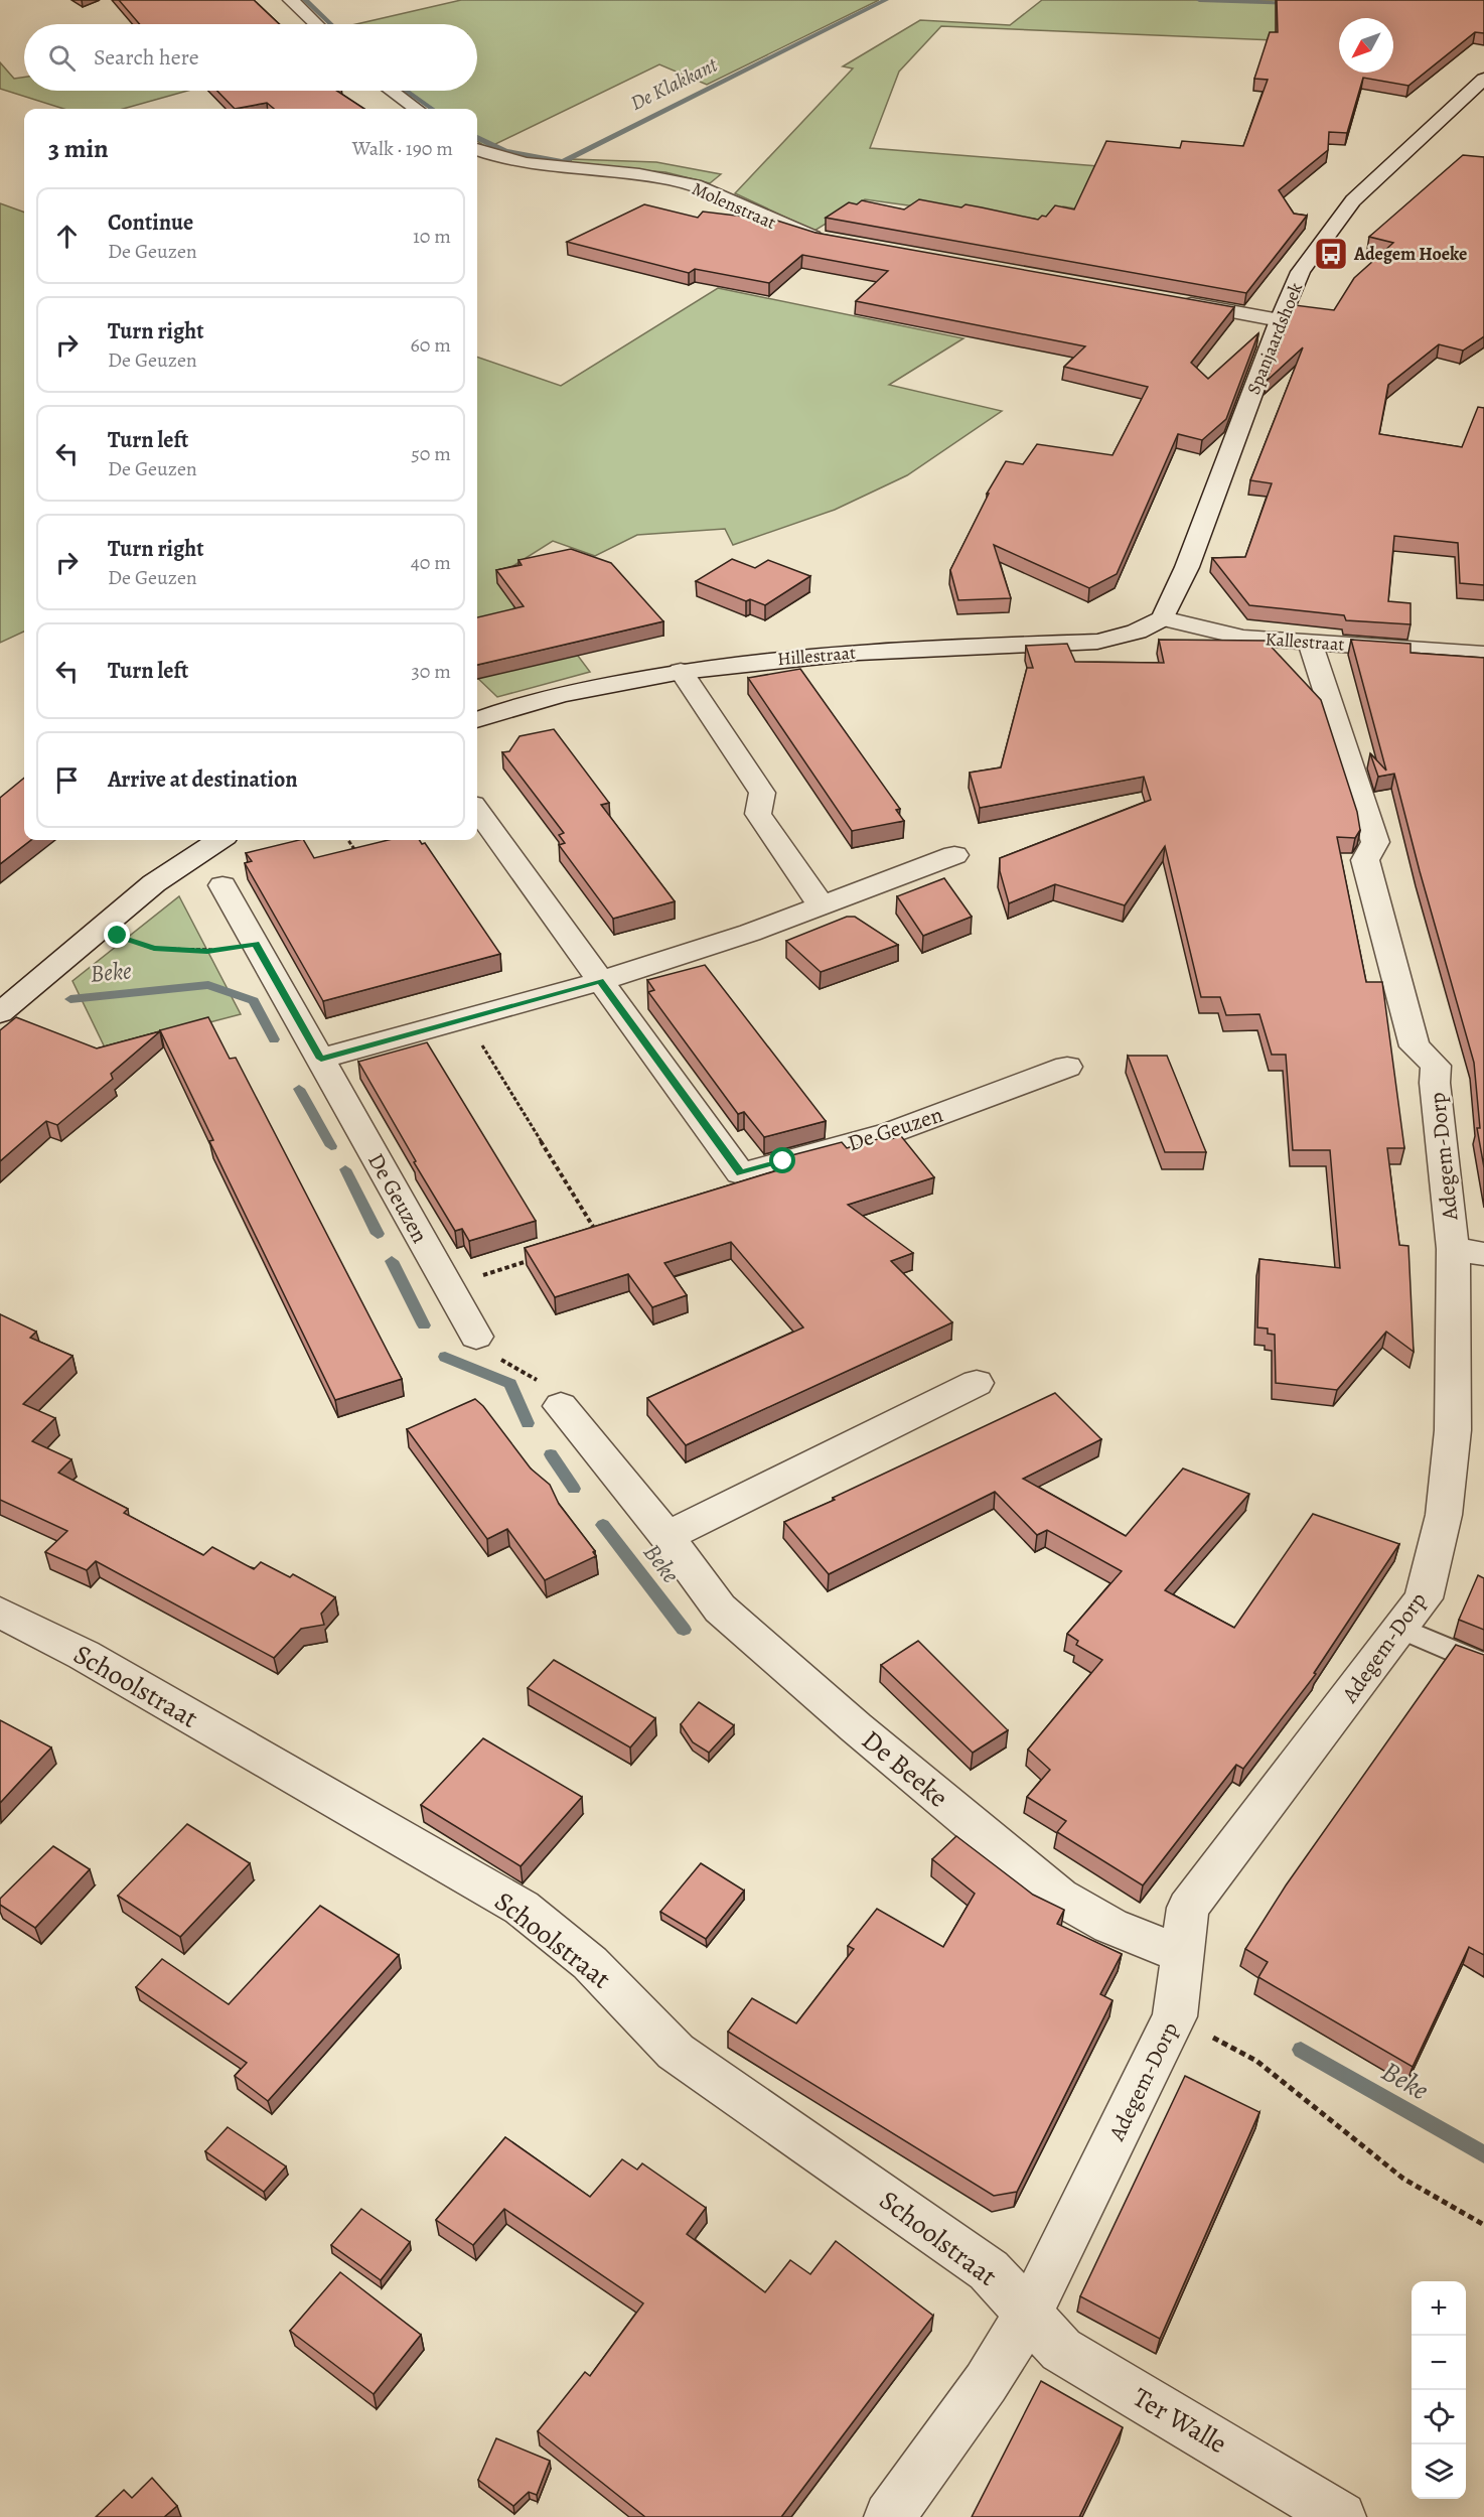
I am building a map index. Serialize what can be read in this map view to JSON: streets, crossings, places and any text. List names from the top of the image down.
{
  "streets": {
    "street": [
      "Molenstraat",
      "Spanjaardshoek",
      "Kallestraat",
      "Hillestraat",
      "De Geuzen",
      "Adegem-Dorp",
      "Schoolstraat",
      "De Beeke",
      "Ter Walle"
    ]
  },
  "crossings": [
    ["Spanjaardshoek", "Kallestraat"],
    ["Spanjaardshoek", "Hillestraat"],
    ["Kallestraat", "Hillestraat"],
    ["Kallestraat", "Adegem-Dorp"],
    ["Adegem-Dorp", "Schoolstraat"],
    ["Adegem-Dorp", "De Beeke"],
    ["Adegem-Dorp", "Ter Walle"],
    ["Schoolstraat", "Ter Walle"]
  ],
  "water": ["De Klakkant", "Beke"],
  "places": {
    "bus stop": ["Adegem Hoeke"]
  },
  "north": "bottom left",
  "page": {
    "search": "Search here",
    "heading": ["3 min", "Walk · 190 m"],
    "list": [
      ["Continue", "De Geuzen", "10 m"],
      ["Turn right", "De Geuzen", "60 m"],
      ["Turn left", "De Geuzen", "50 m"],
      ["Turn right", "De Geuzen", "40 m"],
      ["Turn left", "30 m"],
      "Arrive at destination"
    ],
    "map_buttons": ["+", "−"]
  }
}
